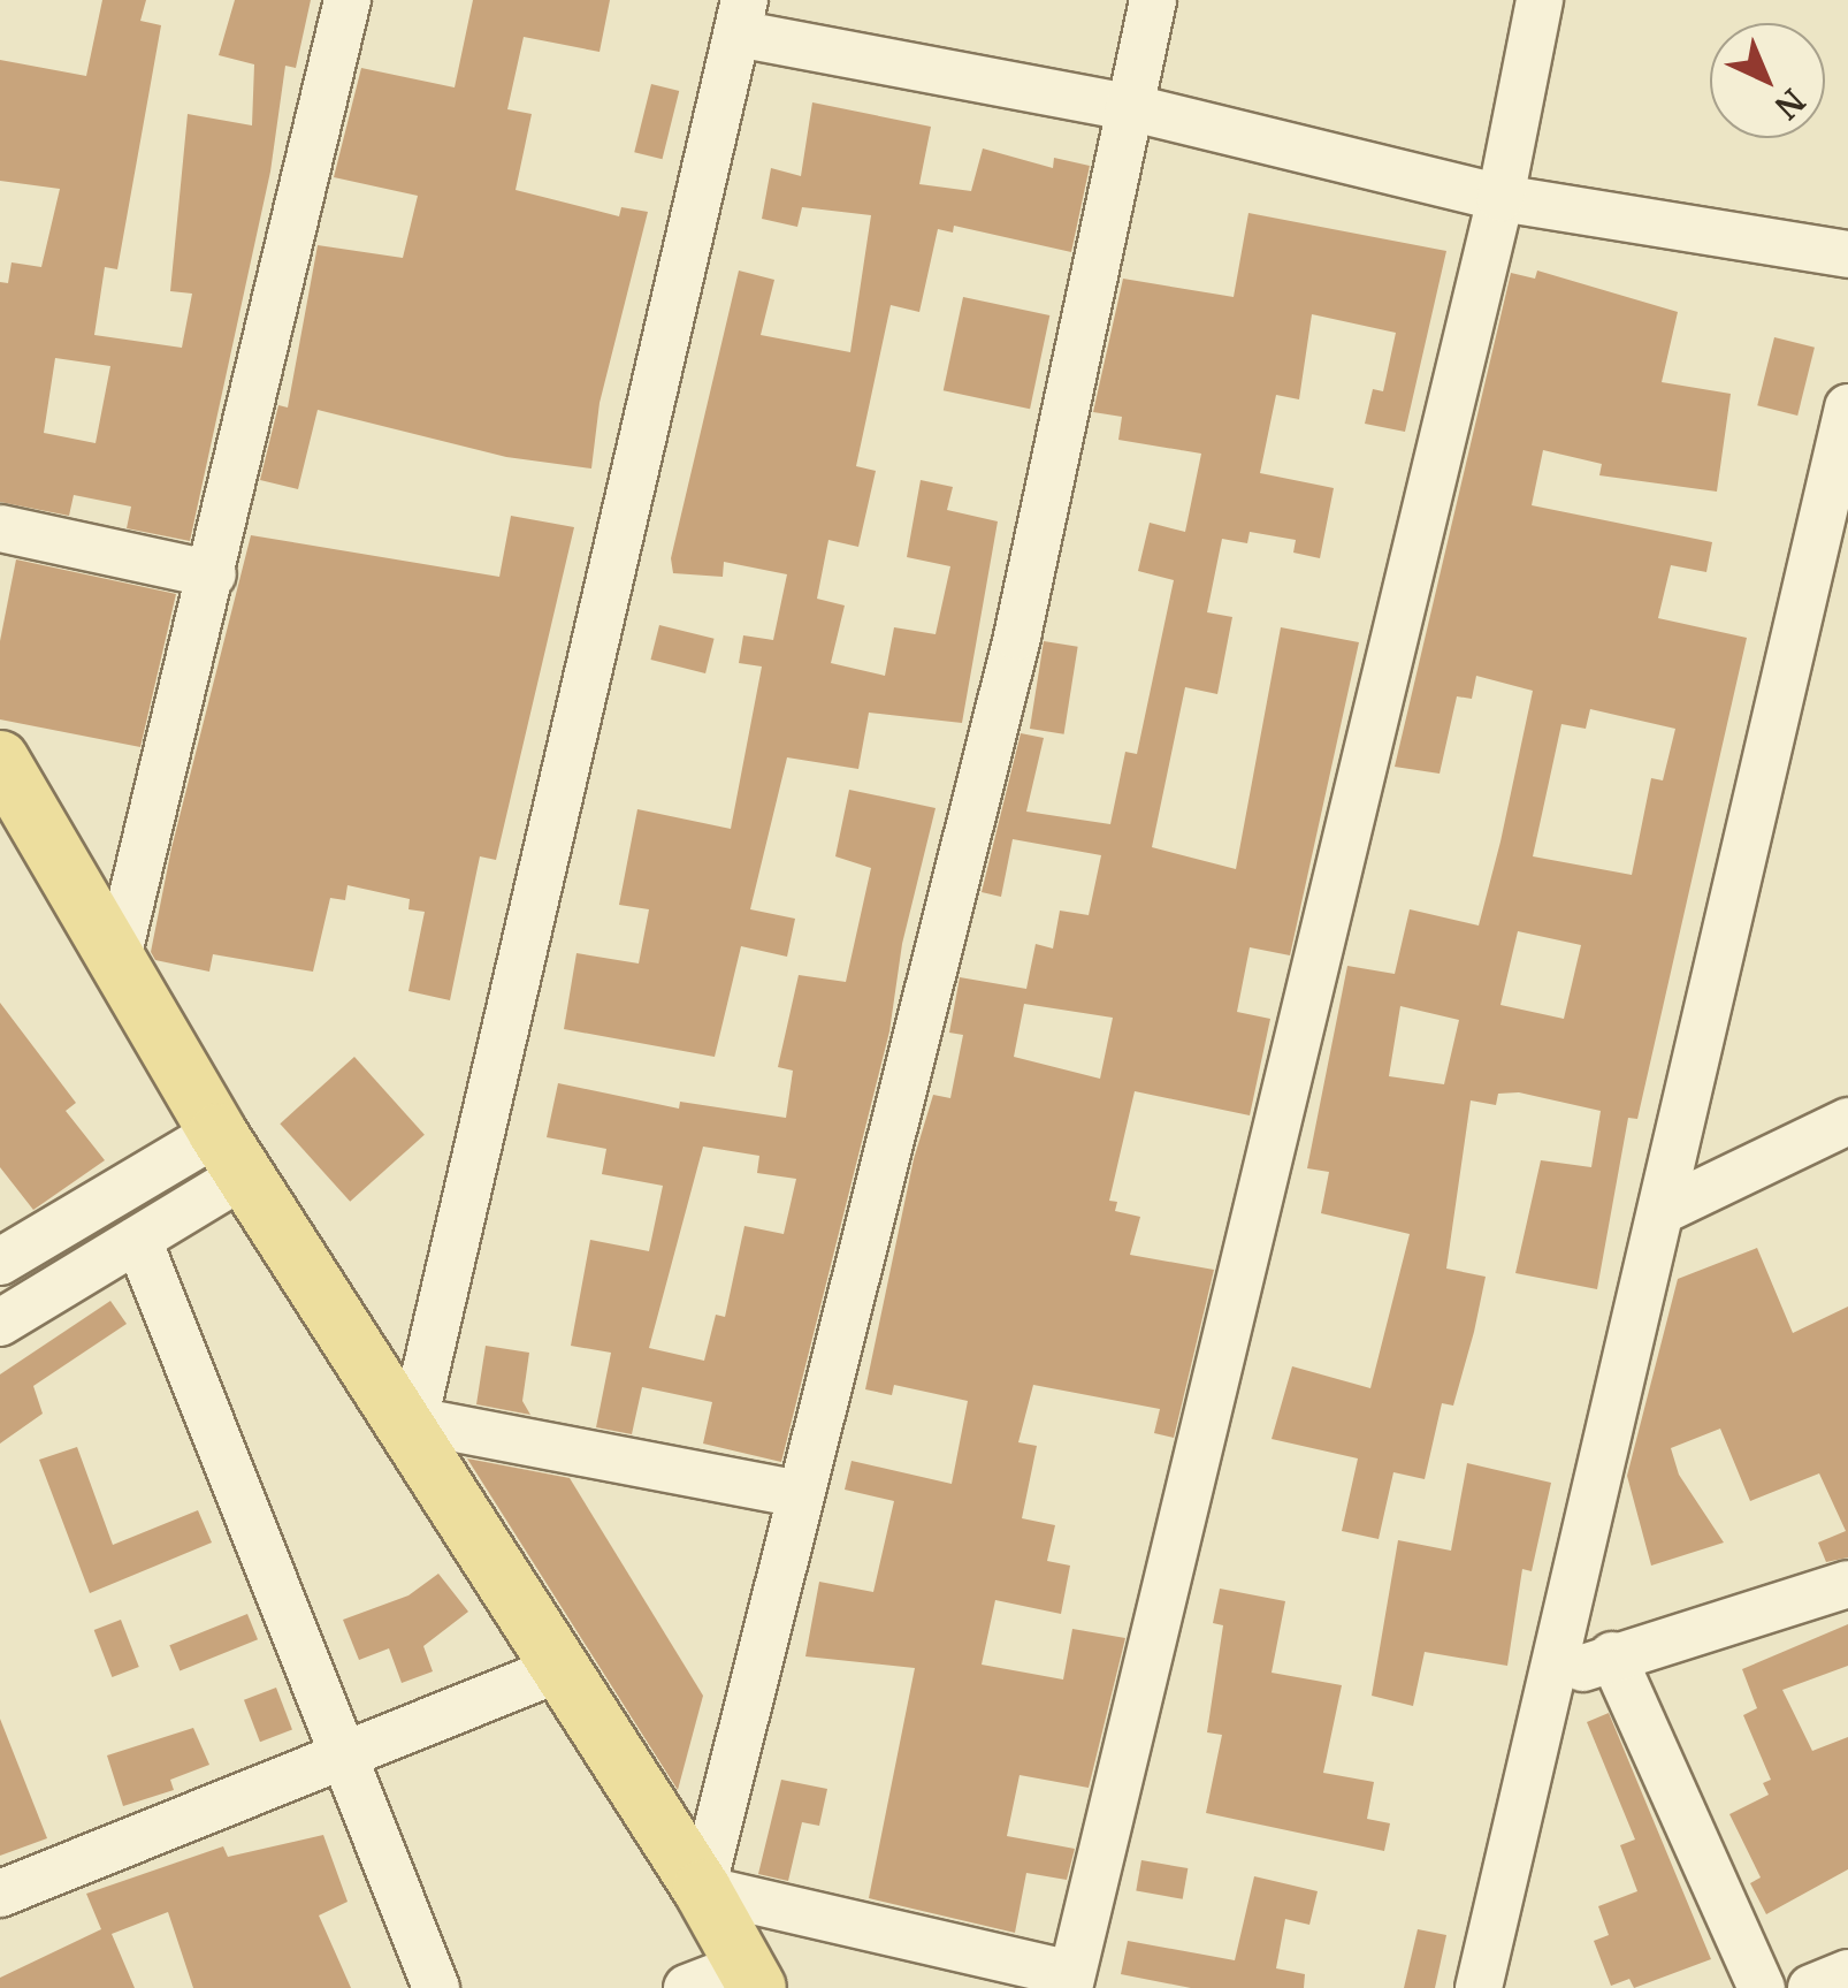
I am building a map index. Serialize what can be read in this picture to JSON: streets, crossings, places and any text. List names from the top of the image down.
{
  "north": "bottom right"
}
